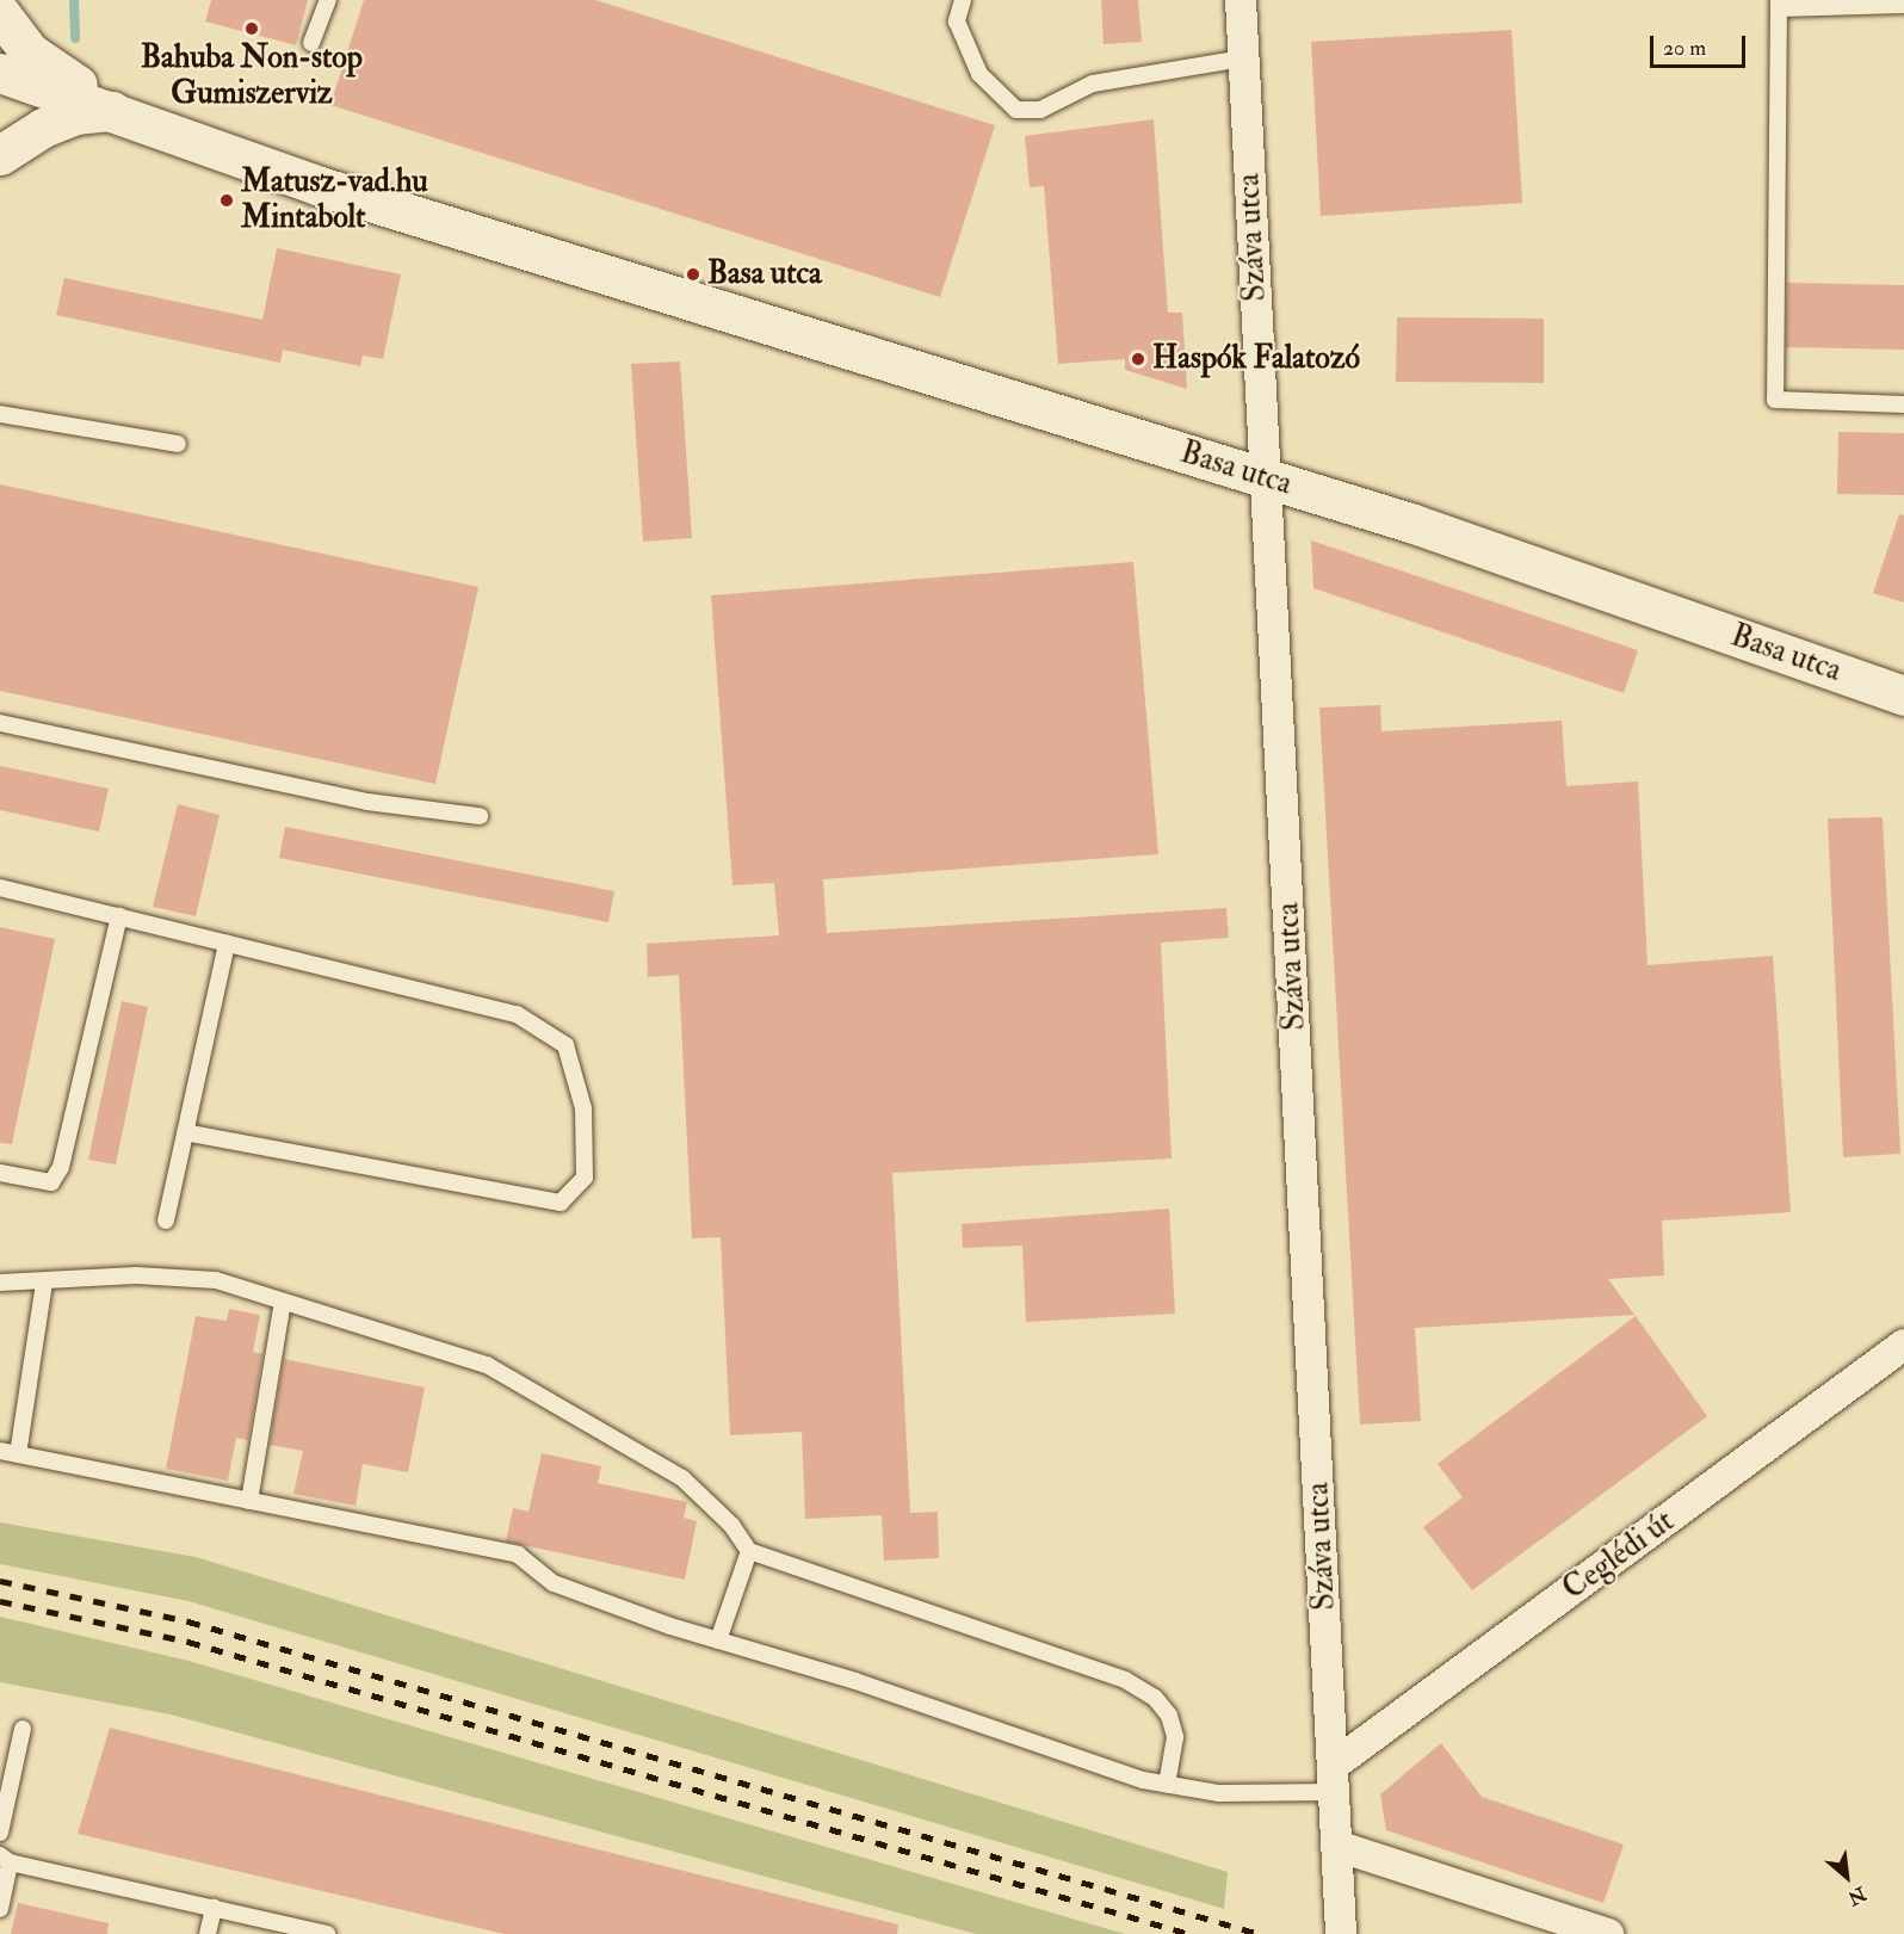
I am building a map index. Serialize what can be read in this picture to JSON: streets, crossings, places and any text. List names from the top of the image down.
{
  "streets": {
    "street": ["Száva utca", "Basa utca", "Ceglédi út"]
  },
  "crossings": [
    ["Száva utca", "Basa utca"],
    ["Száva utca", "Ceglédi út"]
  ],
  "places": [
    "Bahuba Non-stop Gumiszerviz",
    "Matusz-vad.hu Mintabolt",
    "Basa utca",
    "Haspók Falatozó"
  ],
  "scale_bar": "20 m",
  "north": "bottom right"
}
